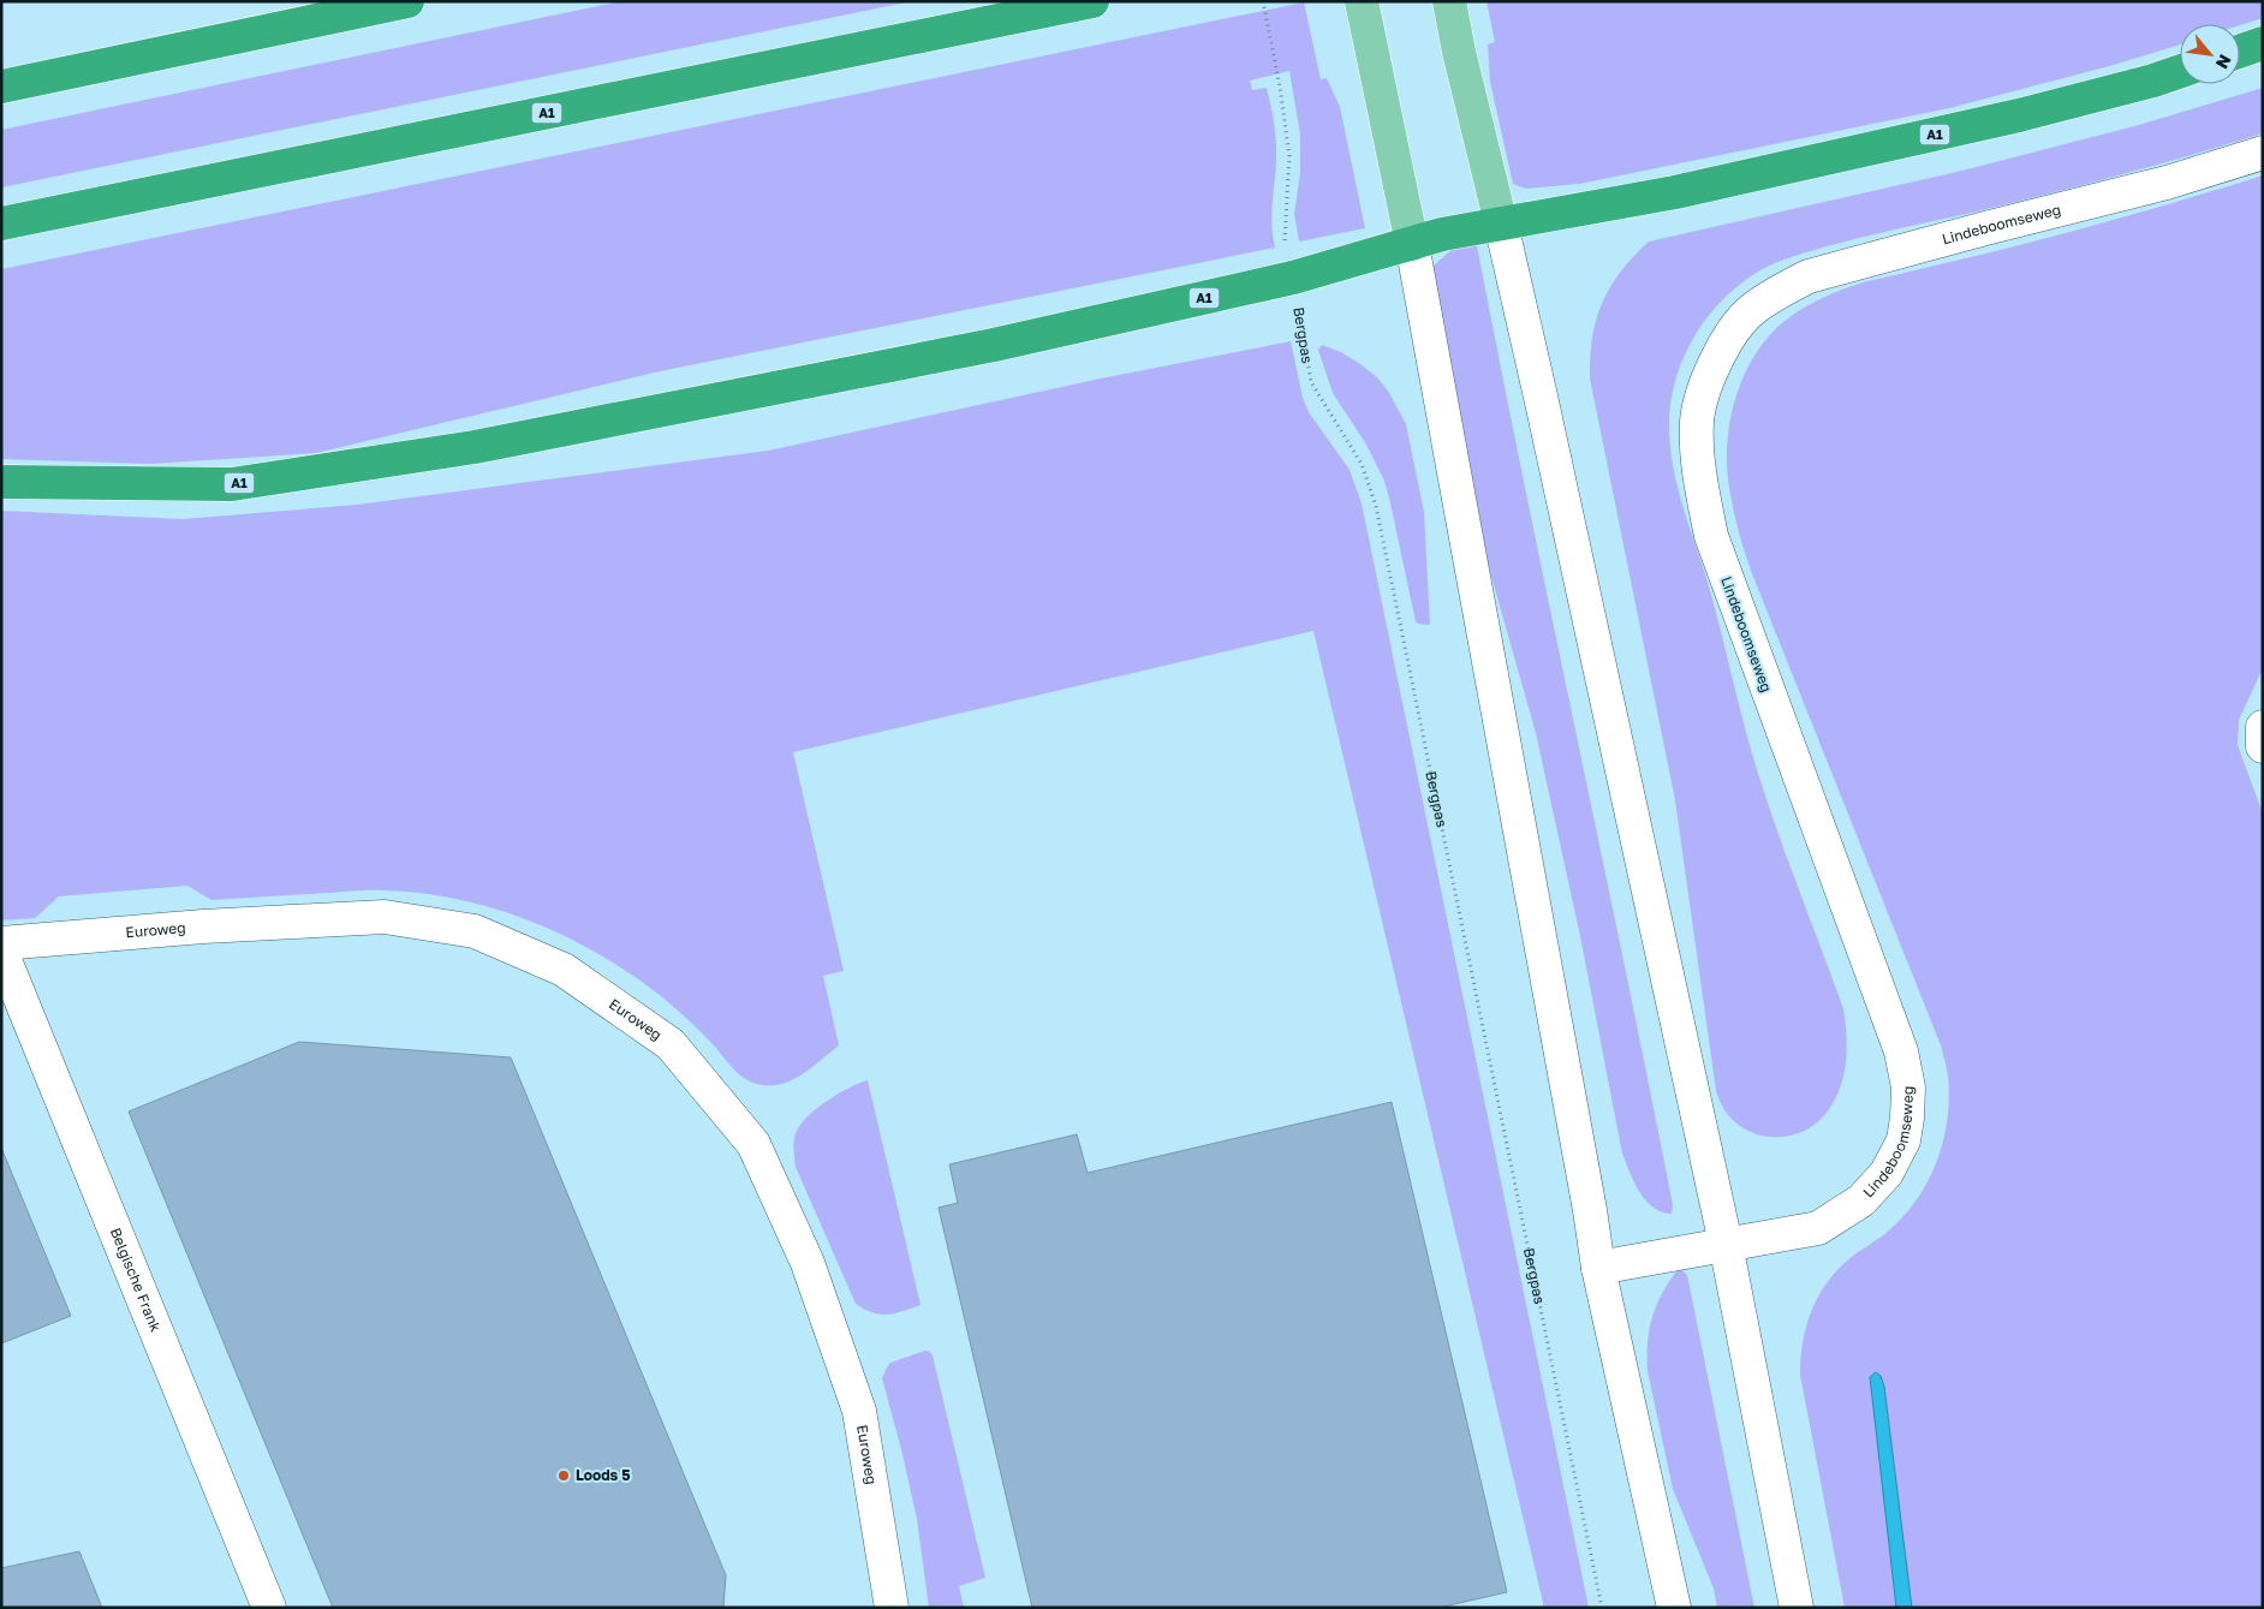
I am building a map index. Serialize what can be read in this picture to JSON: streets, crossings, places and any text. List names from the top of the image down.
{
  "streets": {
    "highway": ["A1"],
    "street": ["Lindeboomseweg", "Euroweg", "Belgische Frank"],
    "path": ["Bergpas"]
  },
  "crossings": [
    ["A1", "Bergpas"]
  ],
  "places": ["Loods 5"],
  "north": "bottom right"
}
